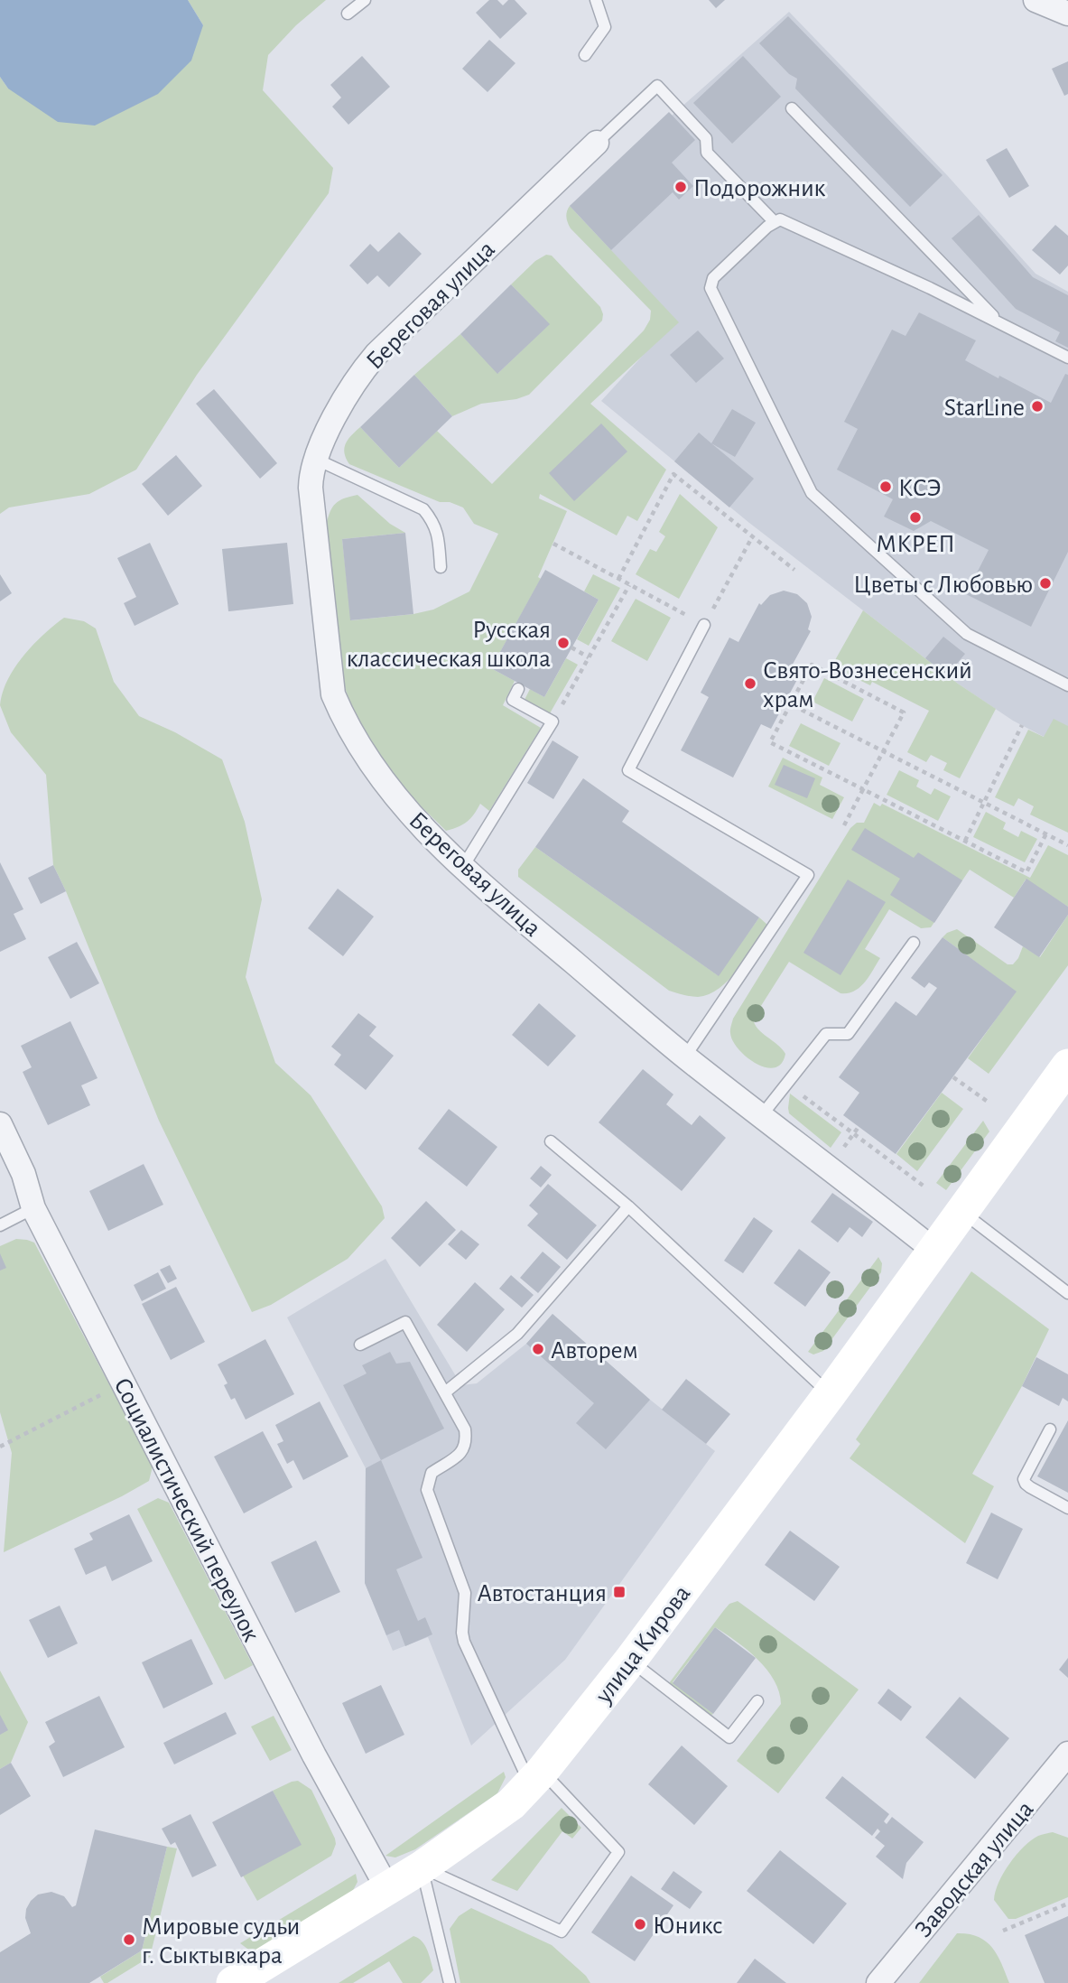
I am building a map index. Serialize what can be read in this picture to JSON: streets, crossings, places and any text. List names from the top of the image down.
{
  "streets": {
    "main road": ["улица Кирова"],
    "street": ["Береговая улица", "Социалистический переулок", "Заводская улица"]
  },
  "crossings": [
    ["Береговая улица", "улица Кирова"],
    ["Социалистический переулок", "улица Кирова"]
  ],
  "places": {
    "other": [
      "Подорожник",
      "StarLine",
      "КСЭ",
      "МКРЕП",
      "Цветы с Любовью",
      "Русская классическая школа",
      "Свято-Вознесенский храм",
      "Авторем",
      "Юникс",
      "Мировые судьи г. Сыктывкара"
    ],
    "transit": ["Автостанция"]
  }
}
